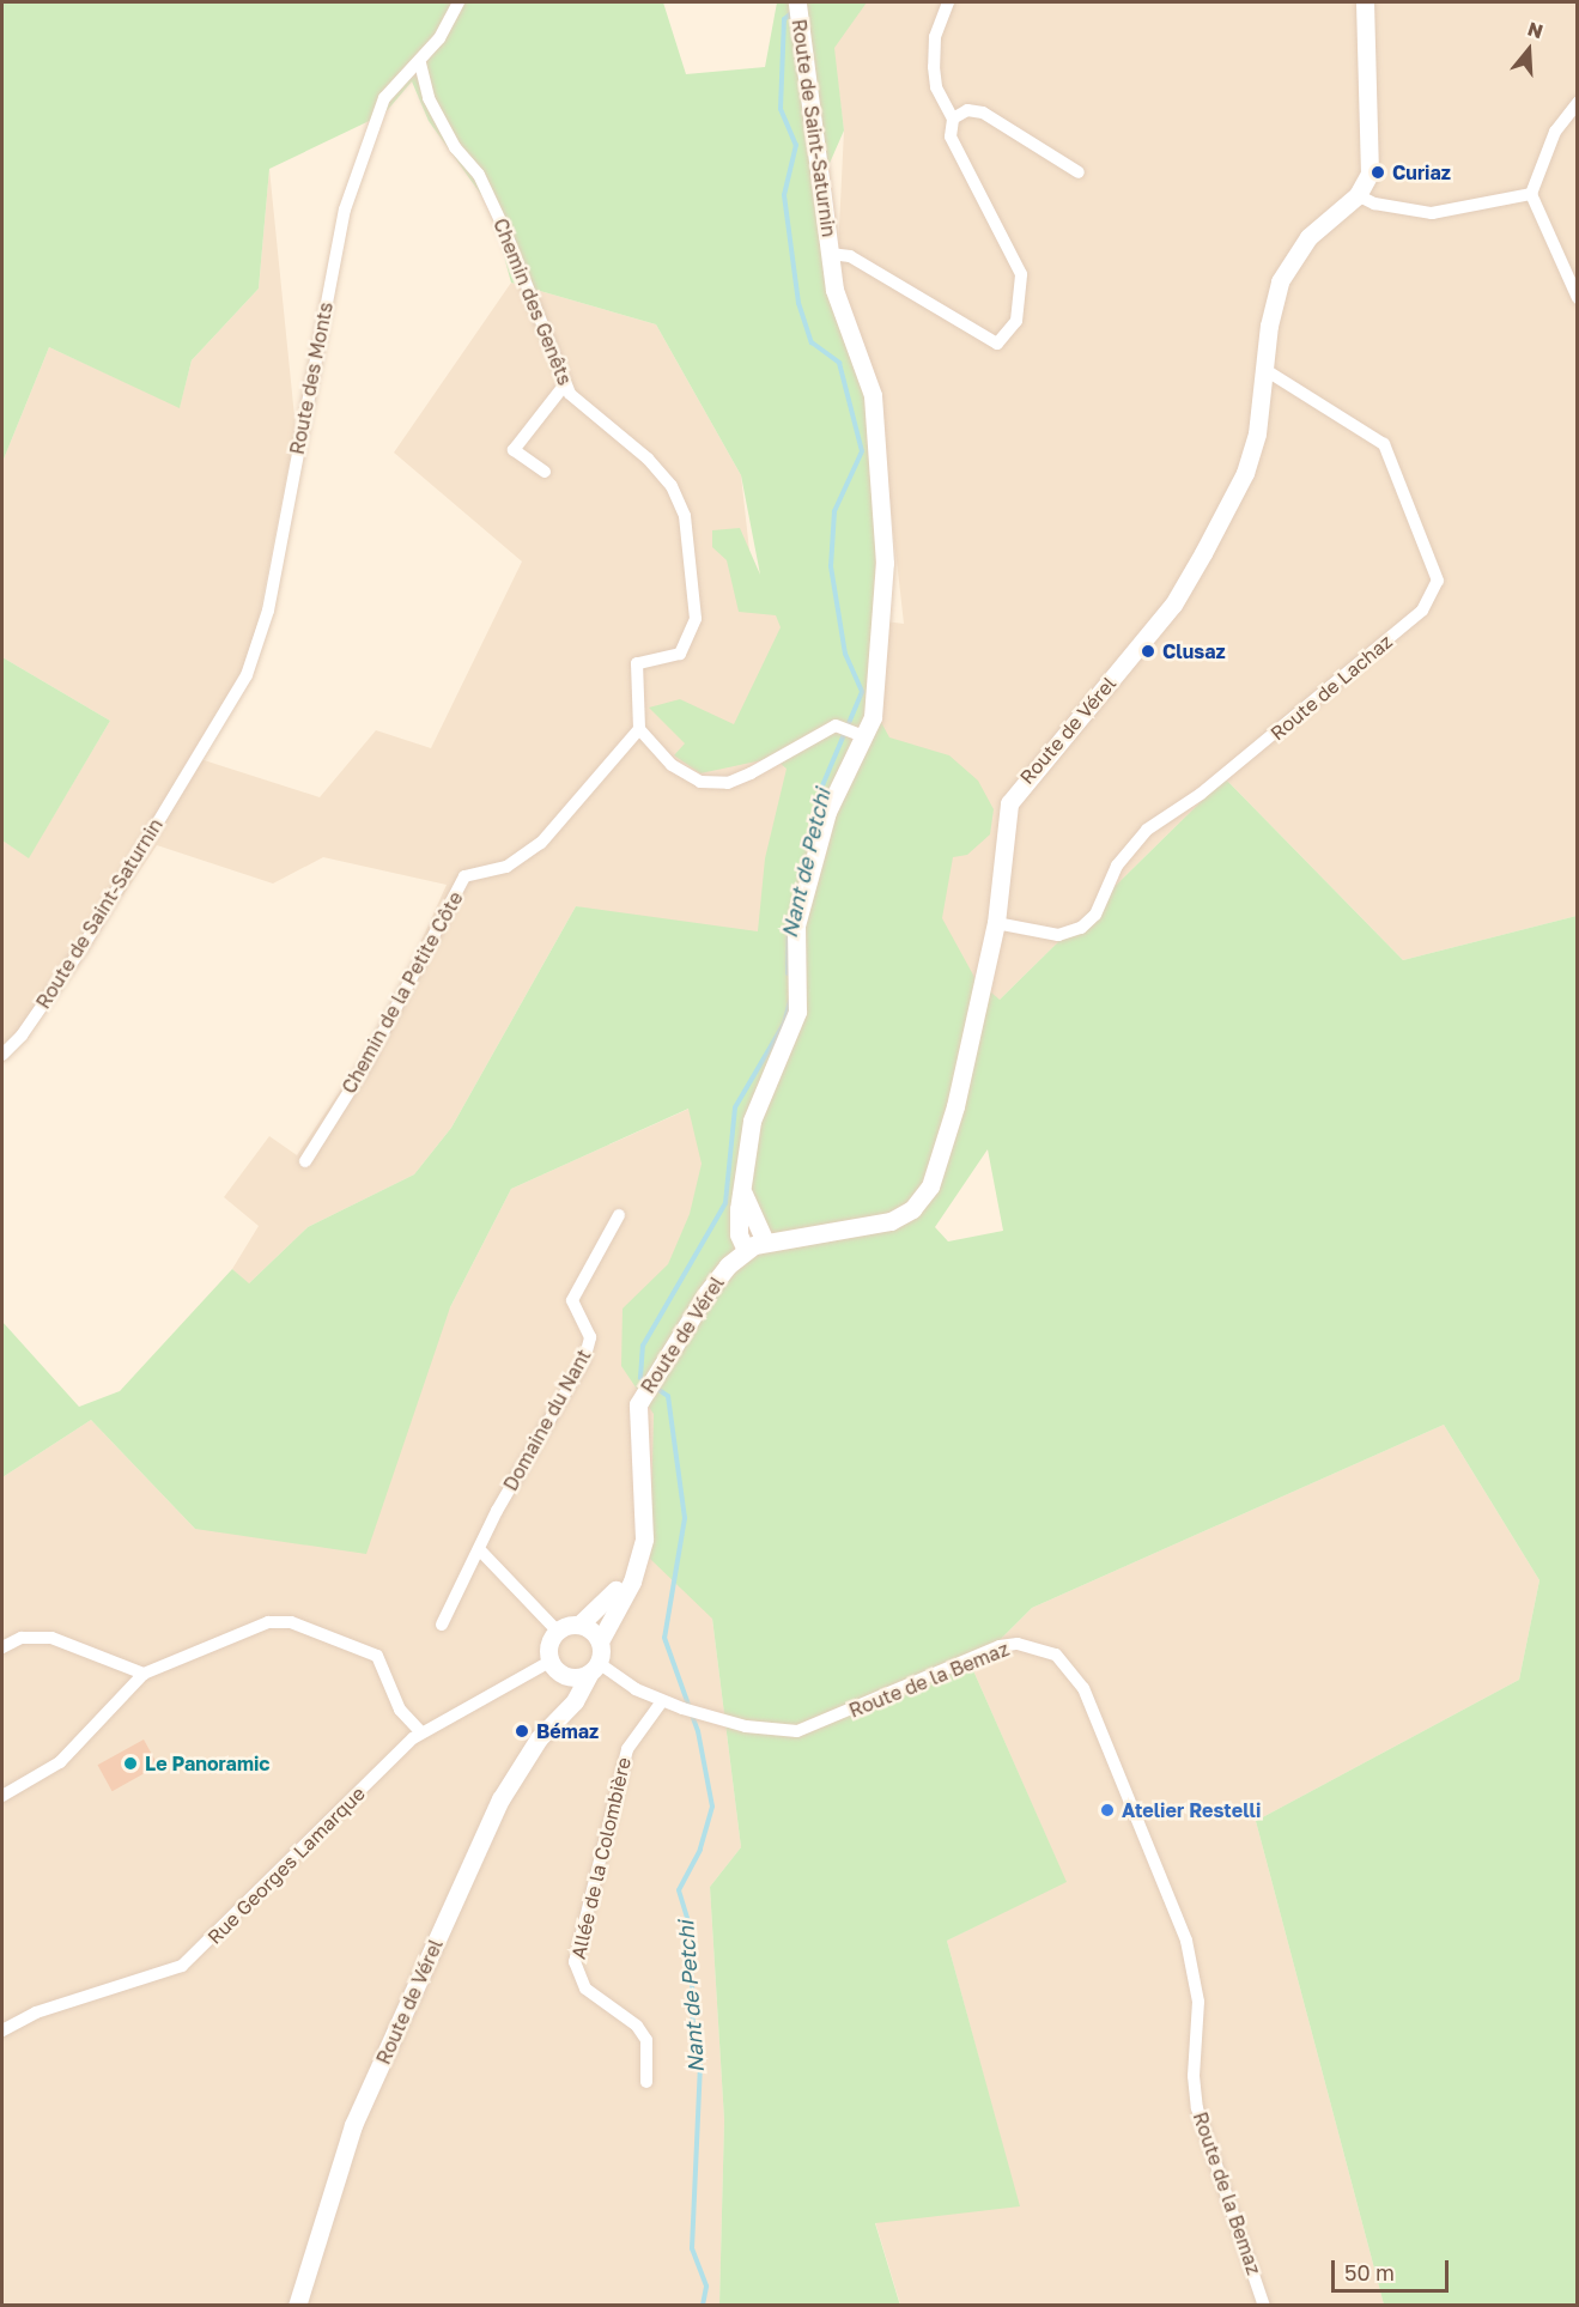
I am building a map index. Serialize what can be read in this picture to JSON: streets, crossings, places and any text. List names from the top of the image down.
{
  "streets": {
    "street": [
      "Route de Saint-Saturnin",
      "Chemin des Genêts",
      "Route des Monts",
      "Route de Lachaz",
      "Route de Vérel",
      "Chemin de la Petite Côte",
      "Domaine du Nant",
      "Route de la Bemaz",
      "Allée de la Colombière",
      "Rue Georges Lamarque"
    ]
  },
  "crossings": [
    ["Route de Saint-Saturnin", "Route des Monts"],
    ["Route de Saint-Saturnin", "Route de Vérel"],
    ["Chemin des Genêts", "Route des Monts"],
    ["Chemin des Genêts", "Chemin de la Petite Côte"],
    ["Route de Lachaz", "Route de Vérel"],
    ["Route de Vérel", "Route de la Bemaz"],
    ["Route de Vérel", "Rue Georges Lamarque"],
    ["Route de la Bemaz", "Allée de la Colombière"],
    ["Route de la Bemaz", "Rue Georges Lamarque"]
  ],
  "water": ["Nant de Petchi"],
  "places": [
    "Curiaz",
    "Clusaz",
    "Bémaz",
    "Le Panoramic",
    "Atelier Restelli"
  ],
  "scale_bar": "50 m",
  "north": "top"
}
